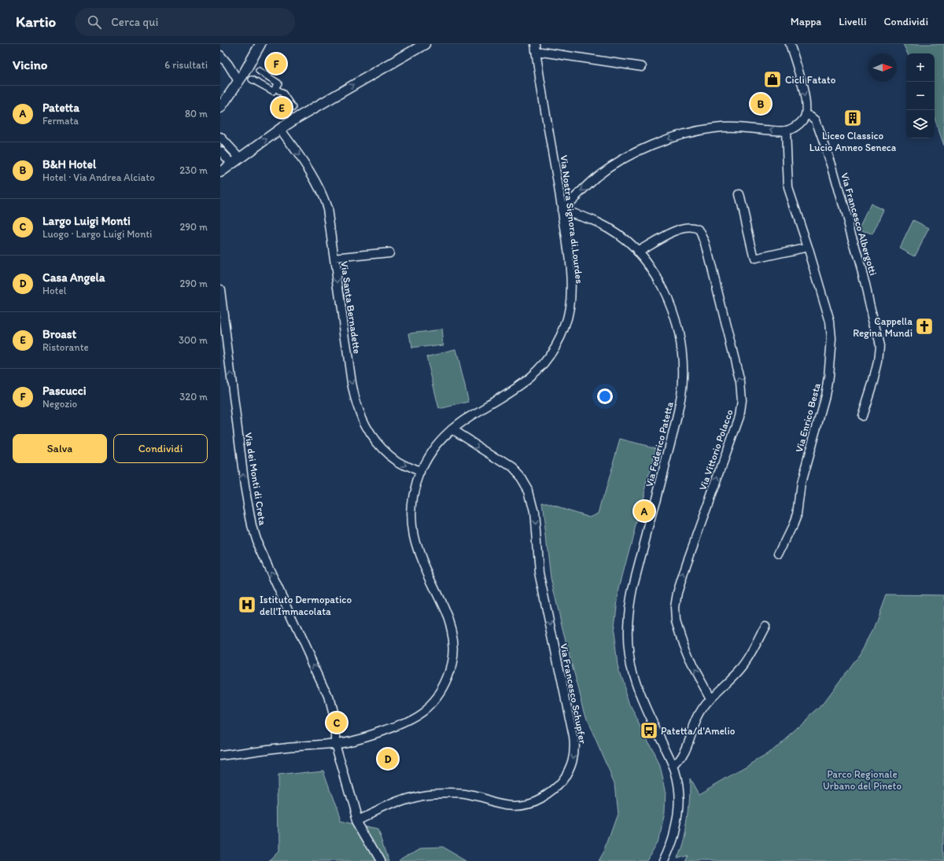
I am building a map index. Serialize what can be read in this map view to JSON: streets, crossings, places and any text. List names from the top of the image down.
{
  "streets": {
    "street": [
      "Via Nostra Signora di Lourdes",
      "Via Francesco Albergotti",
      "Via Santa Bernadette",
      "Via Enrico Besta",
      "Via Federico Patetta",
      "Via Vittorio Polacco",
      "Via dei Monti di Creta",
      "Via Francesco Schupfer"
    ]
  },
  "crossings": [
    ["Via Nostra Signora di Lourdes", "Via Santa Bernadette"],
    ["Via Nostra Signora di Lourdes", "Via Federico Patetta"],
    ["Via Nostra Signora di Lourdes", "Via dei Monti di Creta"],
    ["Via Nostra Signora di Lourdes", "Via Francesco Schupfer"],
    ["Via Federico Patetta", "Via Vittorio Polacco"]
  ],
  "one_way": ["Via Santa Bernadette", "Via Vittorio Polacco", "Via dei Monti di Creta"],
  "parks": ["Parco Regionale Urbano del Pineto"],
  "places": {
    "shop": ["Cicli Fatato"],
    "building": ["Liceo Classico Lucio Anneo Seneca"],
    "church": ["Cappella Regina Mundi"],
    "hospital": ["Istituto Dermopatico dell'Immacolata"],
    "bus stop": ["Patetta/d'Amelio"]
  },
  "north": "right",
  "page": {
    "header": "Kartio",
    "search": "Cerca qui",
    "nav": ["Mappa", "Livelli", "Condividi"],
    "heading": ["Vicino", "6 risultati"],
    "pins": [
      "F",
      "B",
      "E",
      "A",
      "C",
      "D"
    ],
    "map_buttons": ["+", "−"],
    "list": [
      {
        "mark": "A",
        "name": "Patetta",
        "note": "Fermata",
        "value": "80 m"
      },
      {
        "mark": "B",
        "name": "B&H Hotel",
        "note": "Hotel · Via Andrea Alciato",
        "value": "230 m"
      },
      {
        "mark": "C",
        "name": "Largo Luigi Monti",
        "note": "Luogo · Largo Luigi Monti",
        "value": "290 m"
      },
      {
        "mark": "D",
        "name": "Casa Angela",
        "note": "Hotel",
        "value": "290 m"
      },
      {
        "mark": "E",
        "name": "Broast",
        "note": "Ristorante",
        "value": "300 m"
      },
      {
        "mark": "F",
        "name": "Pascucci",
        "note": "Negozio",
        "value": "320 m"
      }
    ],
    "buttons": ["Salva", "Condividi"]
  }
}
